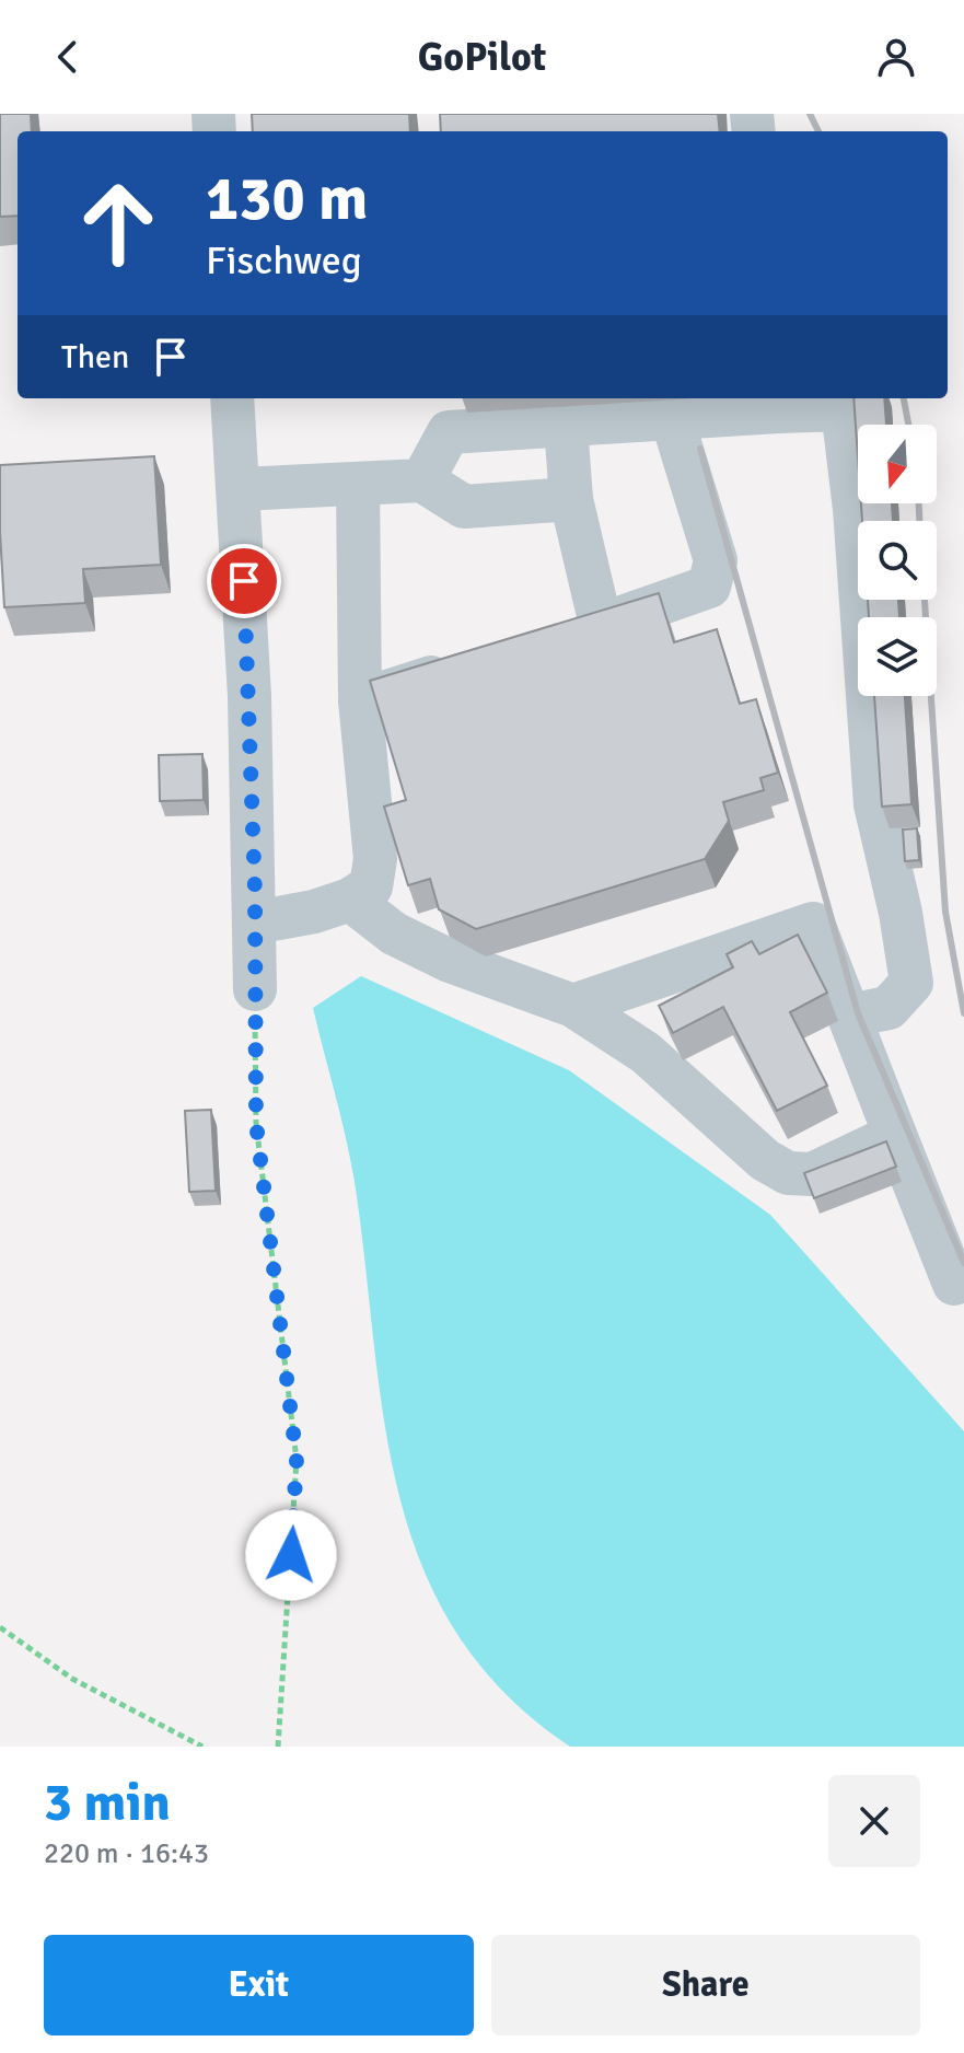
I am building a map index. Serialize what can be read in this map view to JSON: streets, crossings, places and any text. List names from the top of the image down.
{
  "north": "bottom",
  "page": {
    "header": "GoPilot",
    "turn": ["130 m", "Fischweg"],
    "then": "Then",
    "heading": ["3 min", "220 m · 16:43"],
    "buttons": ["Exit", "Share"]
  }
}
